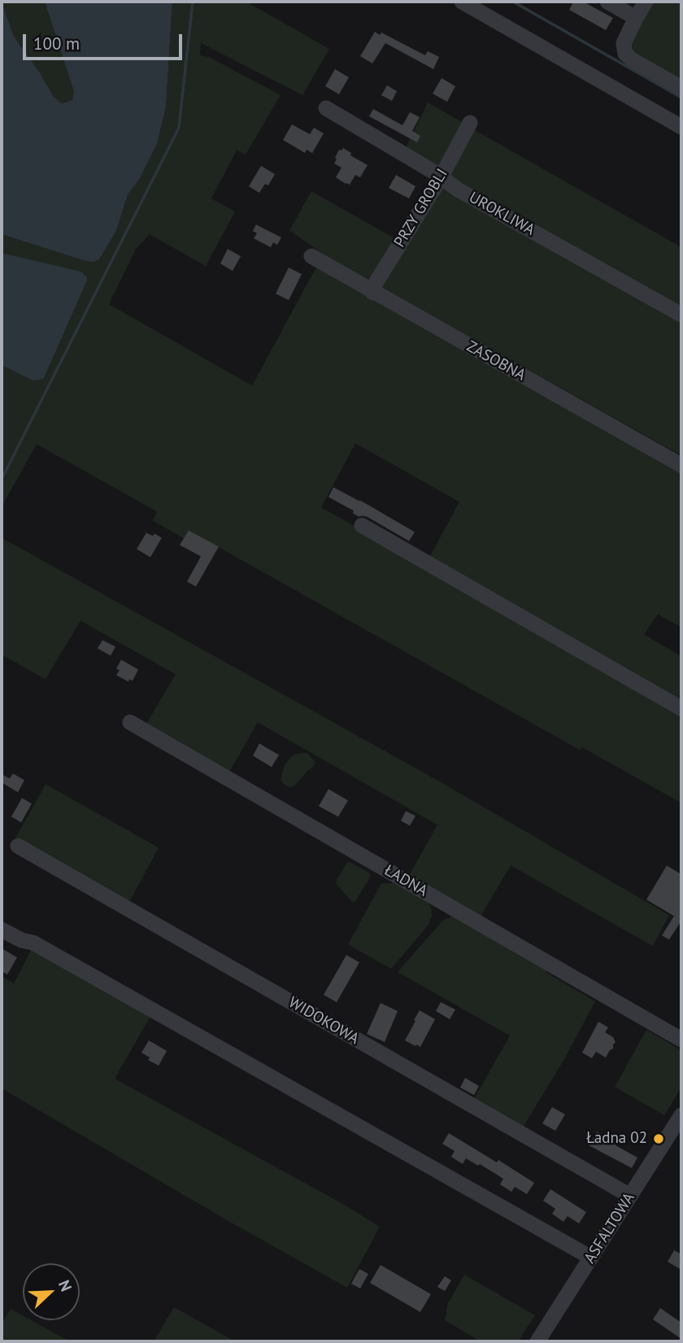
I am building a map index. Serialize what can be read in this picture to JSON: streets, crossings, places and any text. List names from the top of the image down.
{
  "streets": {
    "street": [
      "PRZY GROBLI",
      "UROKLIWA",
      "ZASOBNA",
      "ŁADNA",
      "WIDOKOWA",
      "ASFALTOWA"
    ]
  },
  "crossings": [
    ["PRZY GROBLI", "UROKLIWA"],
    ["PRZY GROBLI", "ZASOBNA"],
    ["WIDOKOWA", "ASFALTOWA"]
  ],
  "places": ["Ładna 02"],
  "scale_bar": "100 m",
  "north": "top right"
}
